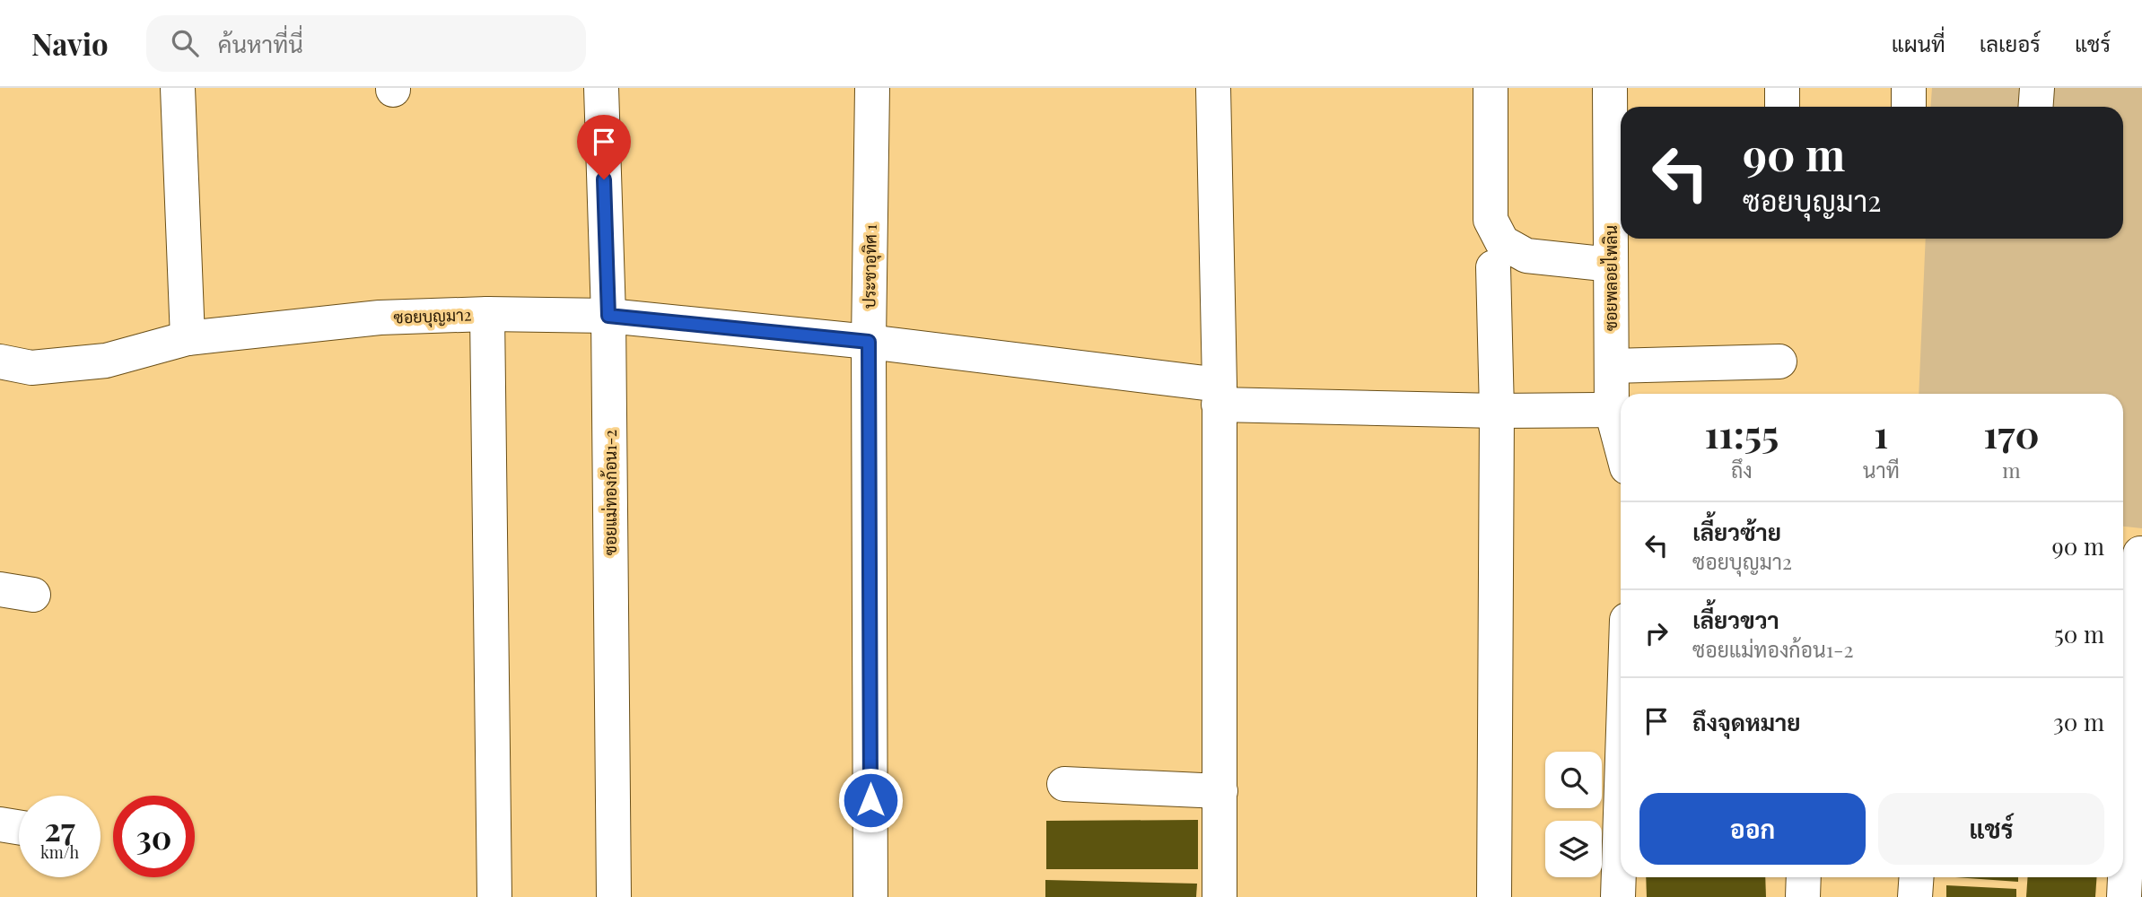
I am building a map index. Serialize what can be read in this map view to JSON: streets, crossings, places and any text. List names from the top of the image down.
{
  "streets": {
    "street": [
      "ประชาอุทิศ 1",
      "ซอยพลอยไพลิน",
      "ซอยบุญมา2",
      "ซอยแม่ทองก้อน1-2"
    ]
  },
  "crossings": [
    ["ประชาอุทิศ 1", "ซอยบุญมา2"],
    ["ซอยพลอยไพลิน", "ซอยบุญมา2"],
    ["ซอยบุญมา2", "ซอยแม่ทองก้อน1-2"]
  ],
  "page": {
    "header": "Navio",
    "search": "ค้นหาที่นี่",
    "nav": ["แผนที่", "เลเยอร์", "แชร์"],
    "turn": ["90 m", "ซอยบุญมา2"],
    "eta": [
      "11:55",
      "ถึง",
      "1",
      "นาที",
      "170",
      "m"
    ],
    "list": [
      {
        "name": "เลี้ยวซ้าย",
        "note": "ซอยบุญมา2",
        "value": "90 m"
      },
      {
        "name": "เลี้ยวขวา",
        "note": "ซอยแม่ทองก้อน1-2",
        "value": "50 m"
      },
      {
        "name": "ถึงจุดหมาย",
        "value": "30 m"
      }
    ],
    "buttons": ["ออก", "แชร์"],
    "speed": "27 km/h",
    "limit": "30"
  }
}
